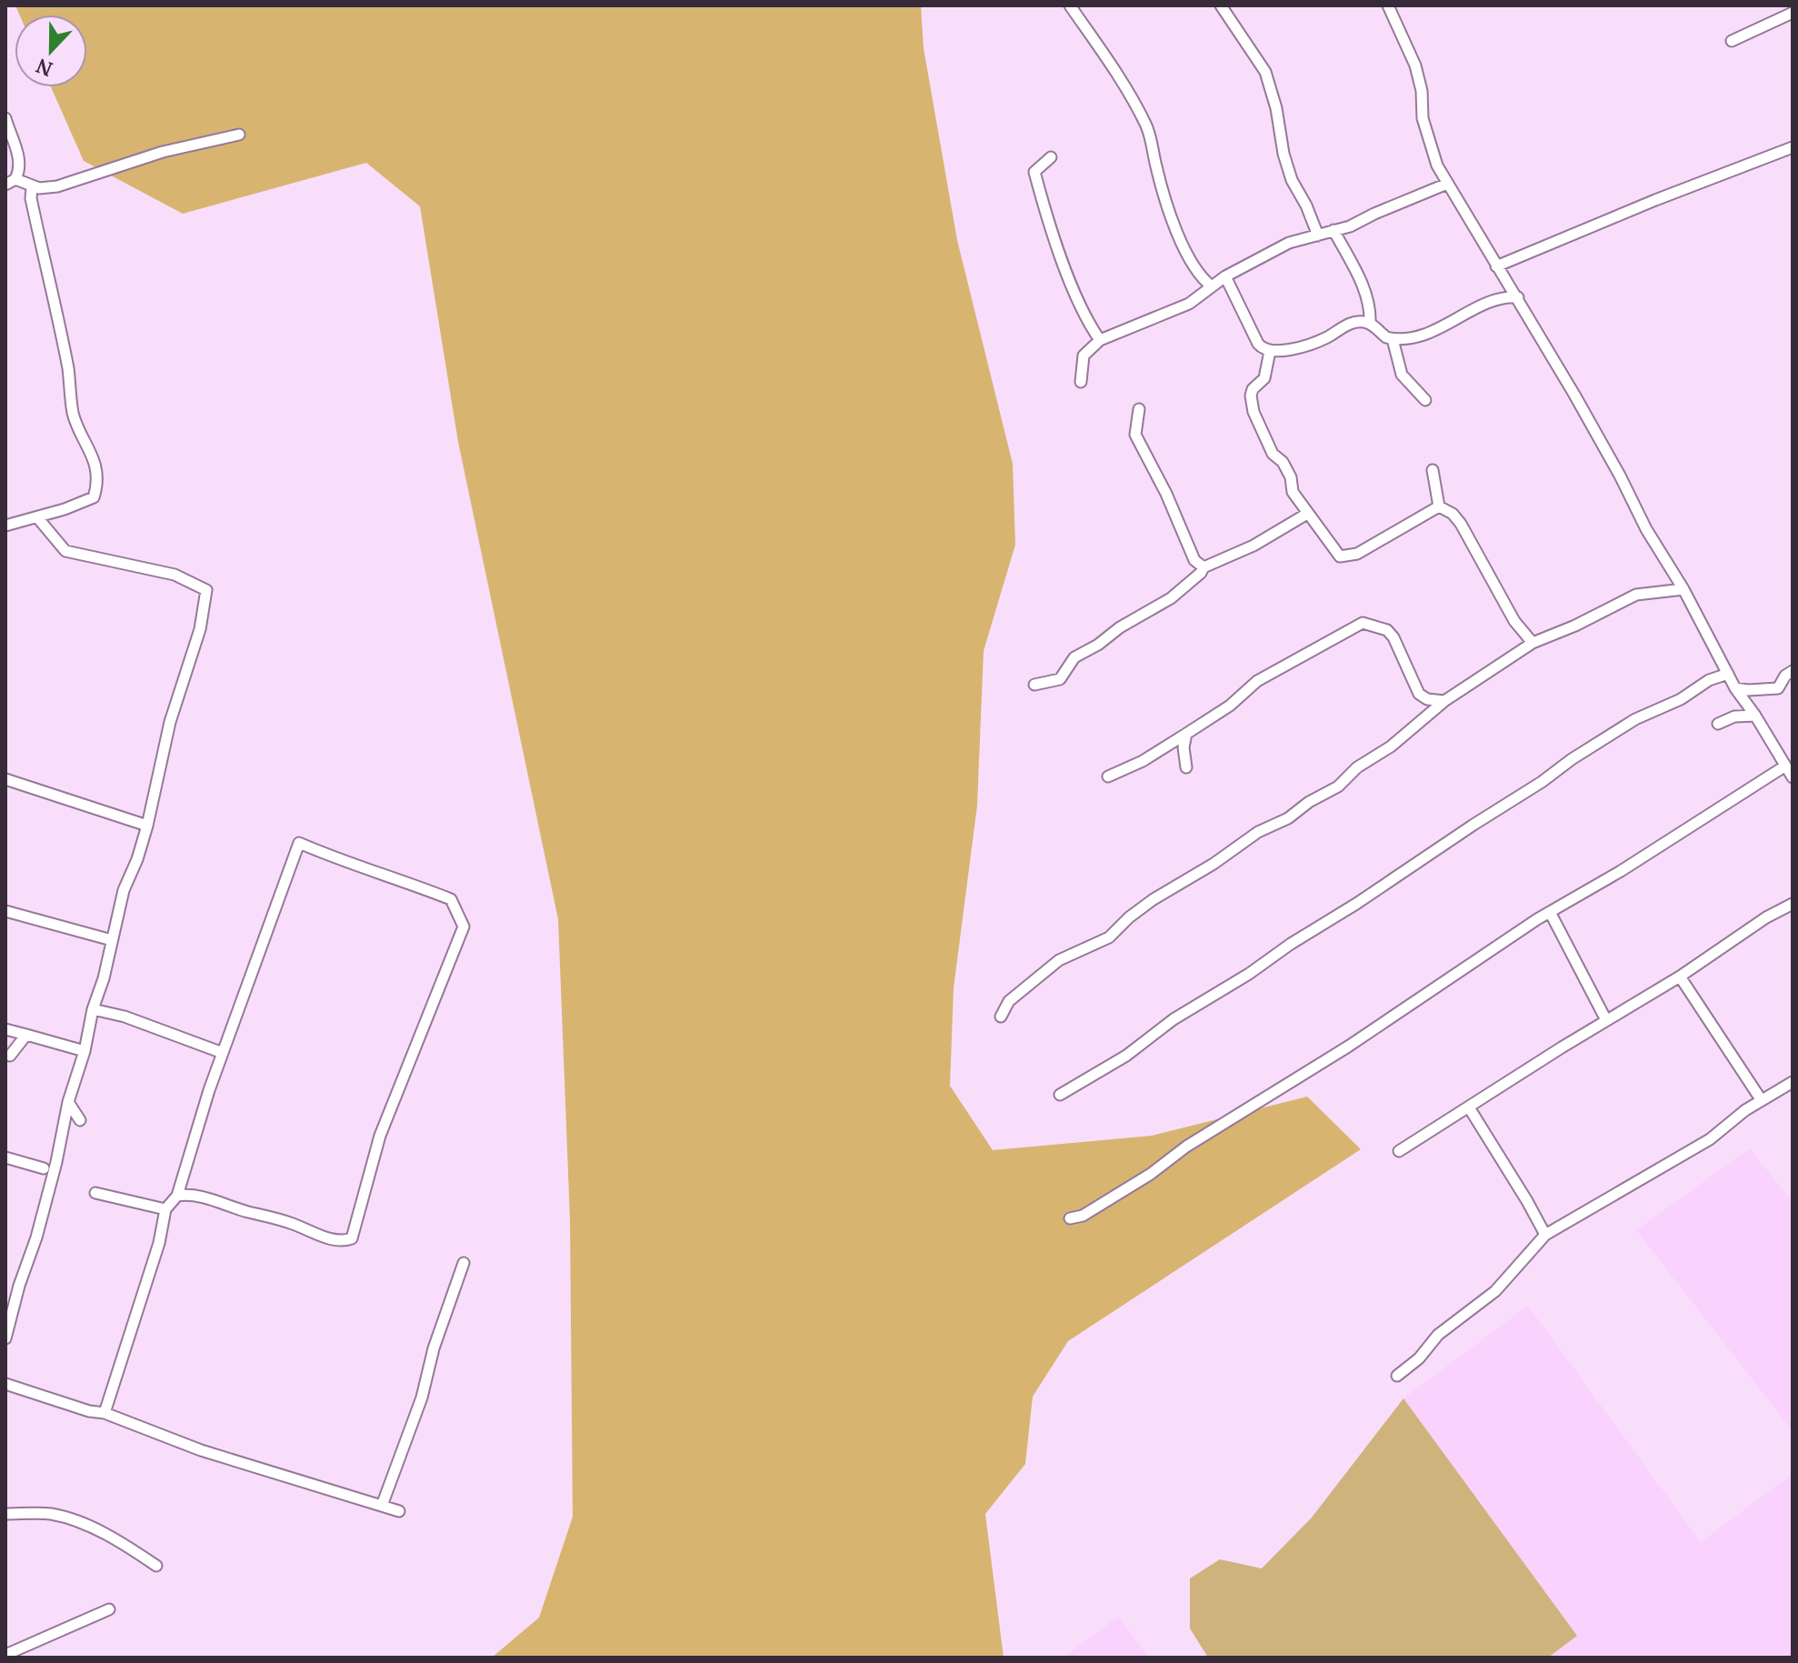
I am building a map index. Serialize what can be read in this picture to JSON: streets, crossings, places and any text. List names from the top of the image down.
{
  "north": "bottom"
}
